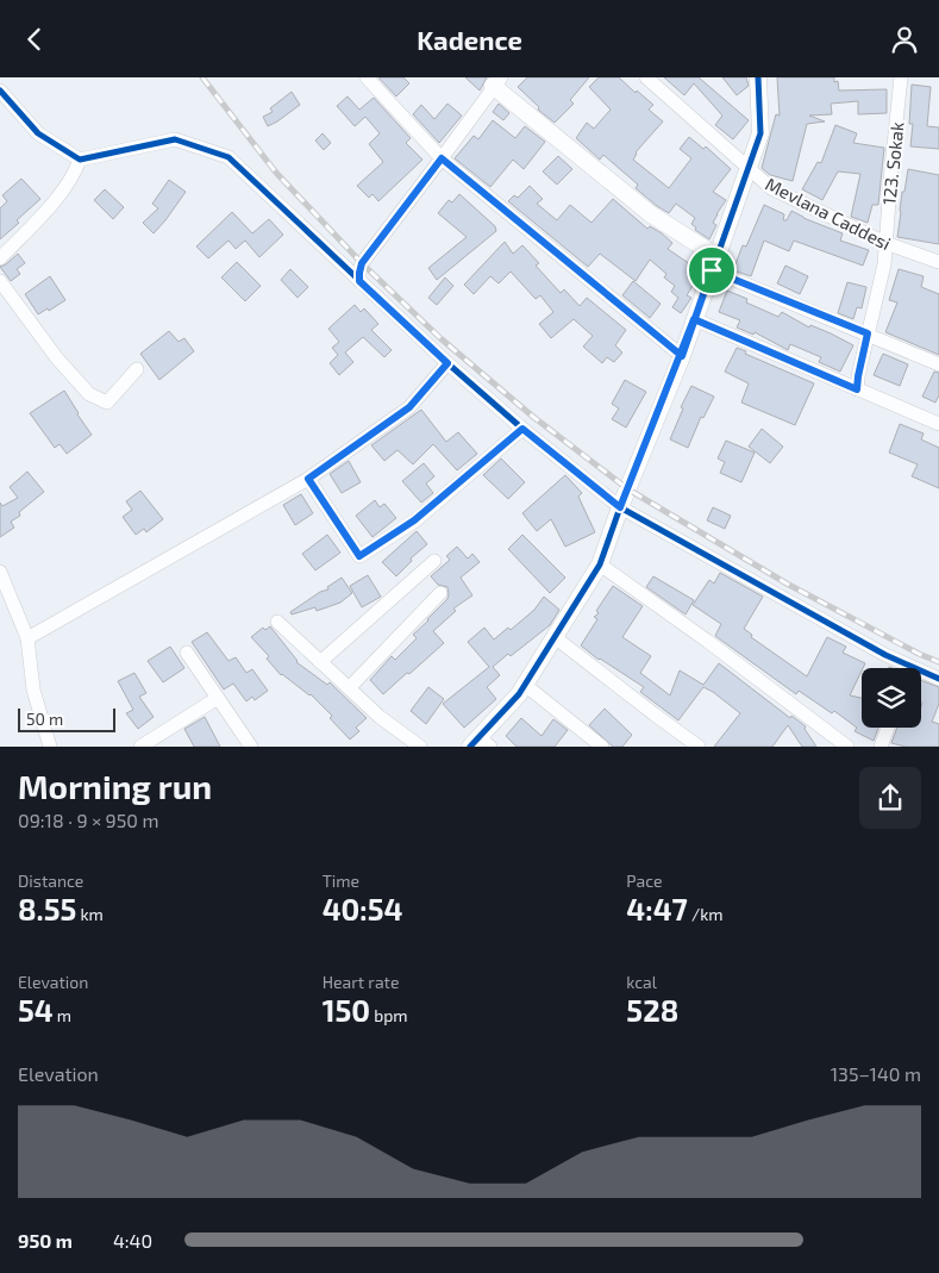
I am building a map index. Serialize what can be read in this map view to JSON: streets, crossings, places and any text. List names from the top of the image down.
{
  "streets": {
    "street": ["123. Sokak", "Mevlana Caddesi"]
  },
  "crossings": [
    ["123. Sokak", "Mevlana Caddesi"]
  ],
  "scale_bar": "50 m",
  "page": {
    "header": "Kadence",
    "scale": "50 m",
    "heading": ["Morning run", "09:18 · 9 × 950 m"],
    "stats": [
      ["Distance", "8.55 km"],
      ["Time", "40:54"],
      ["Pace", "4:47 /km"],
      ["Elevation", "54 m"],
      ["Heart rate", "150 bpm"],
      ["kcal", "528"]
    ],
    "chart": ["Elevation", "135–140 m"],
    "list": [
      {
        "name": "950 m",
        "note": "4:40"
      }
    ]
  }
}
